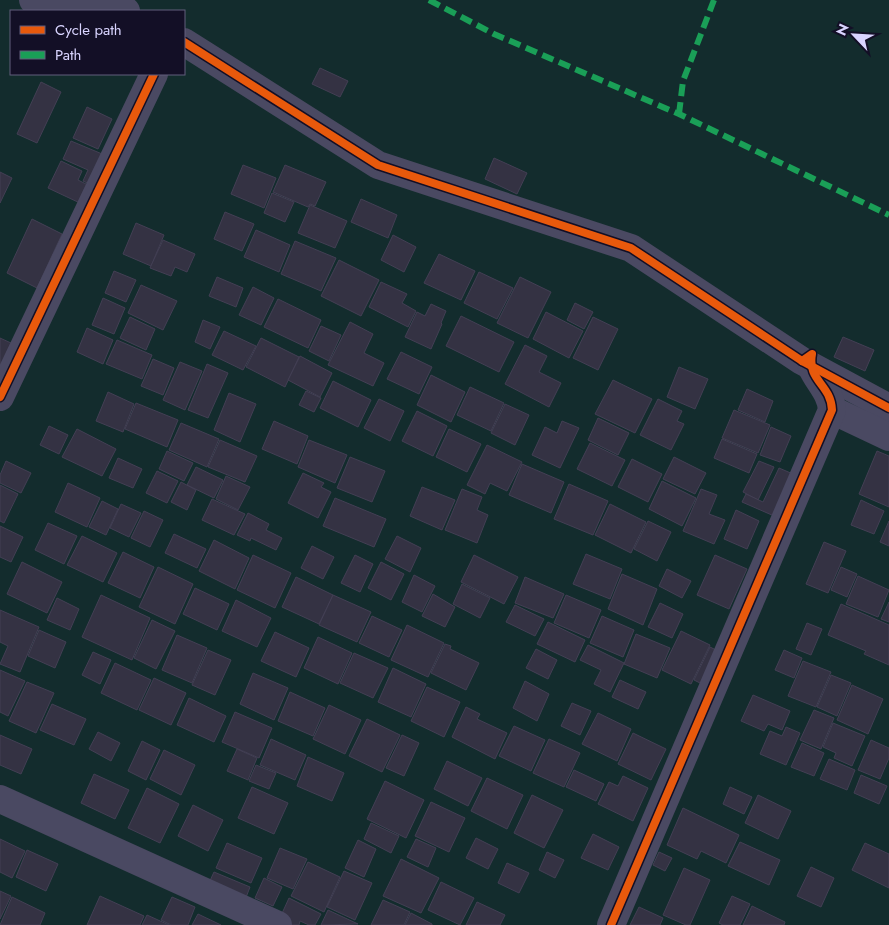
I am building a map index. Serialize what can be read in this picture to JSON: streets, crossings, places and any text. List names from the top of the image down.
{
  "legend": ["Cycle path", "Path"],
  "north": "top left"
}
